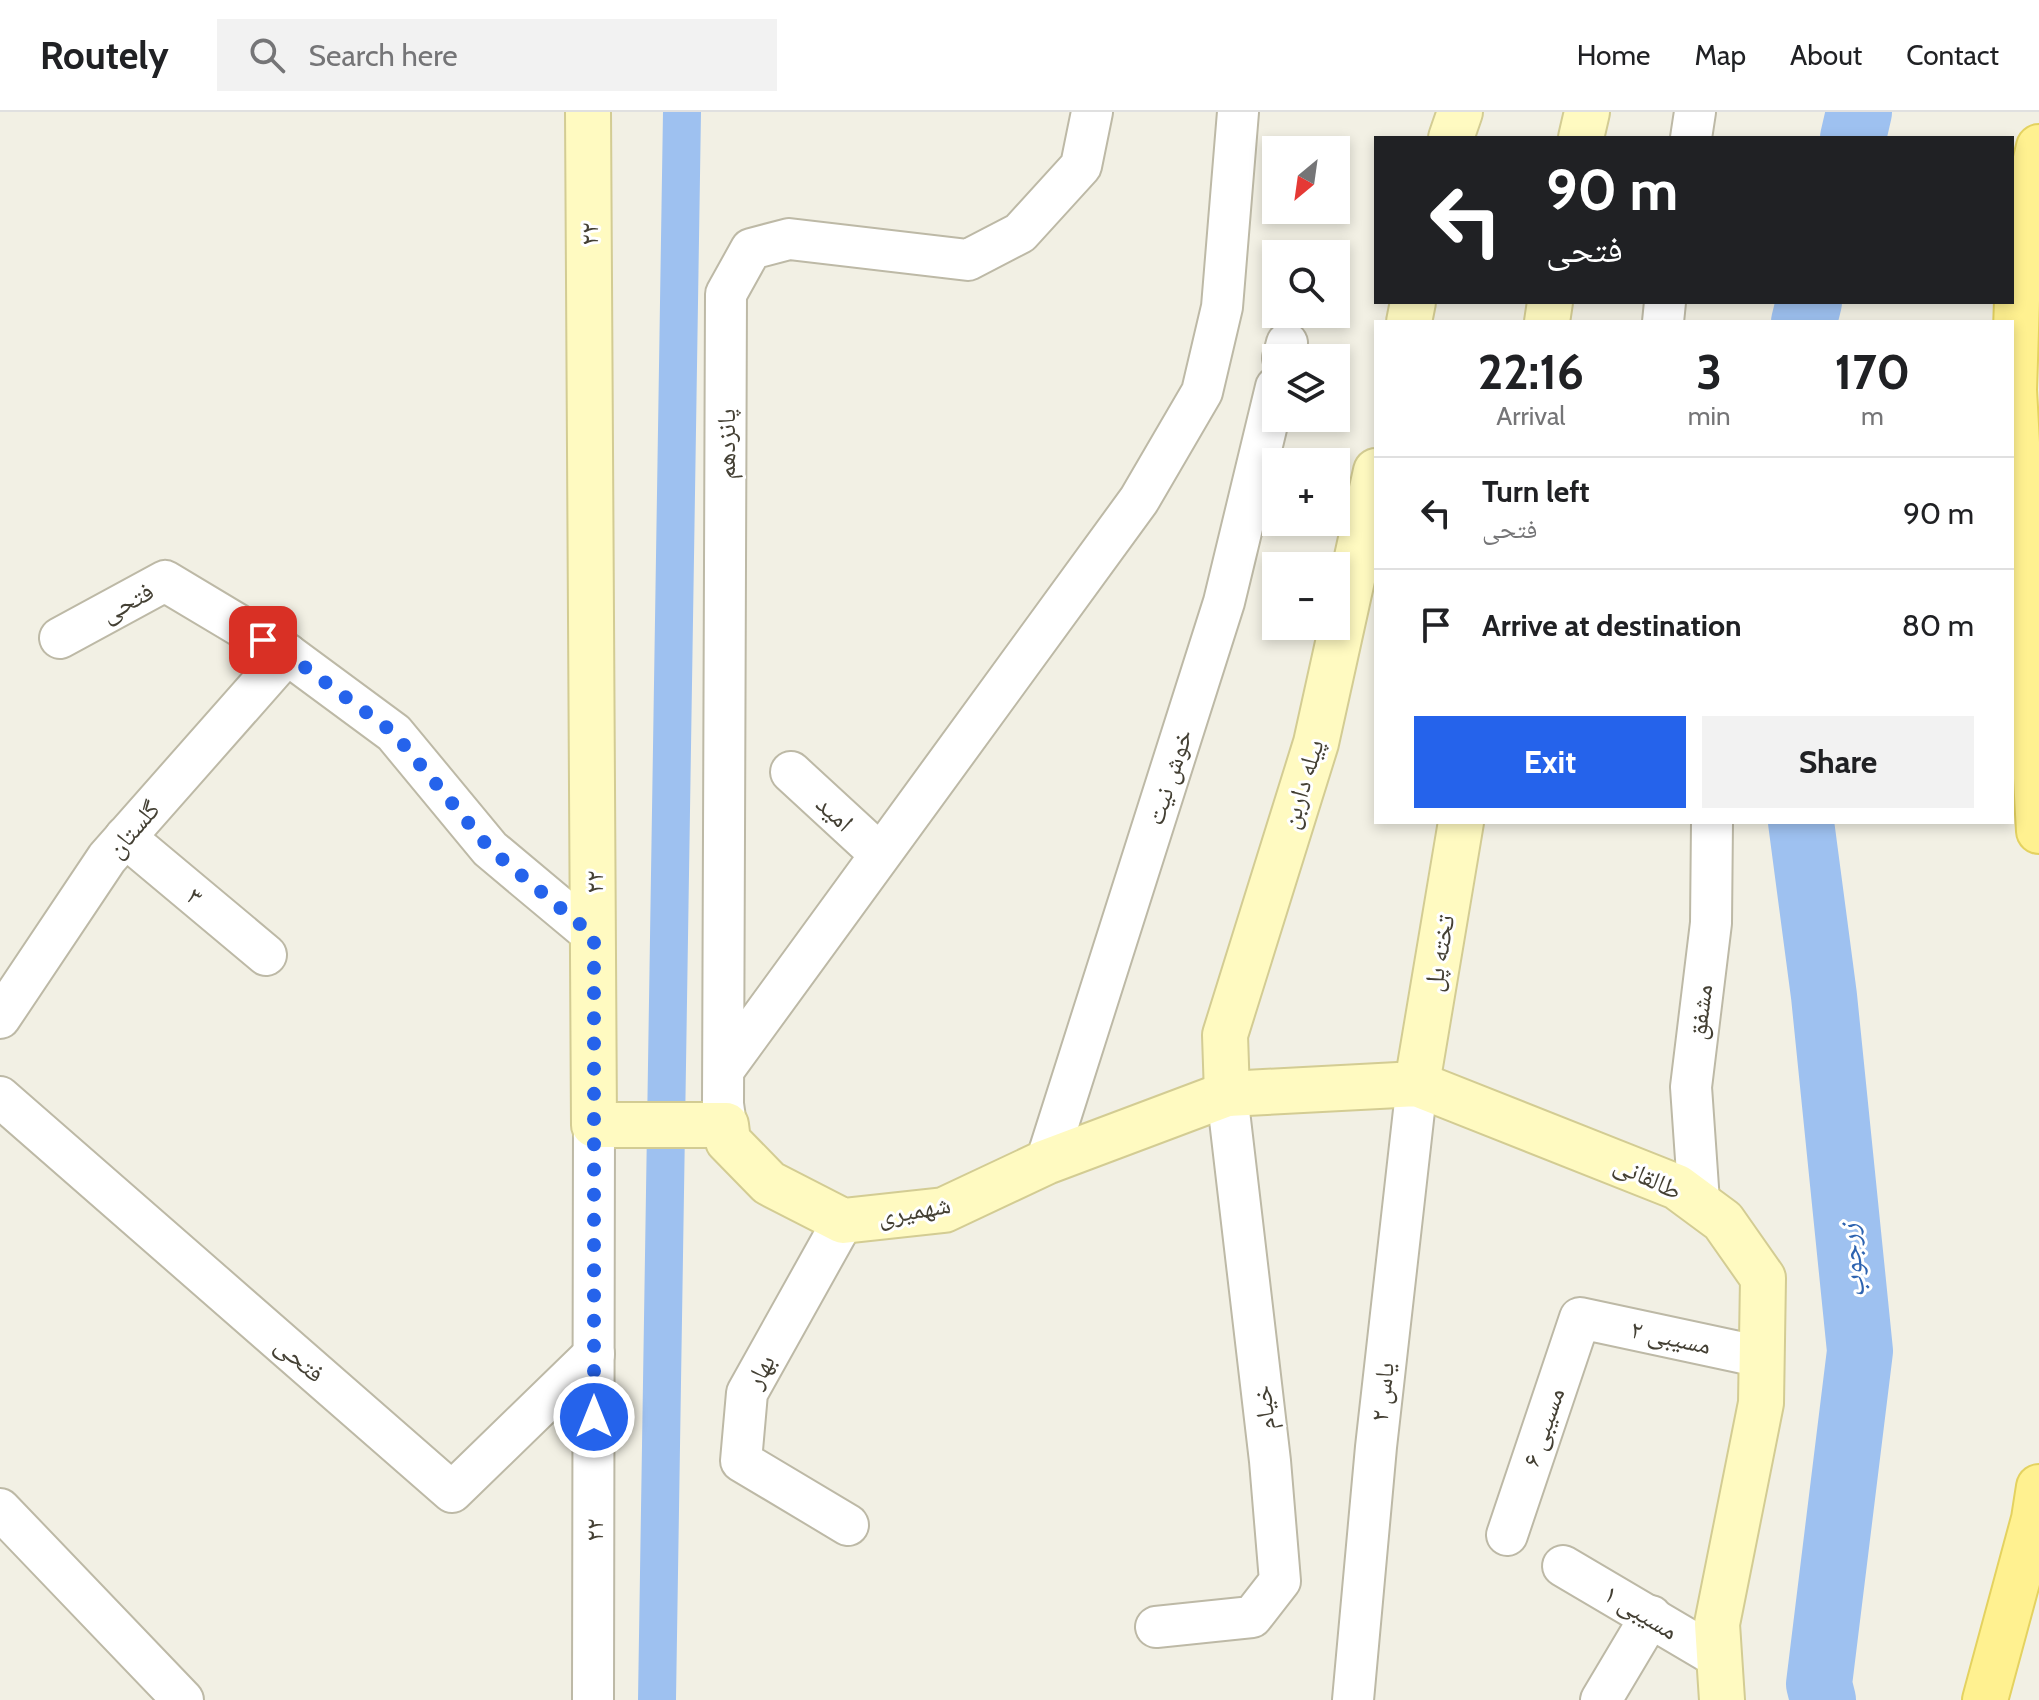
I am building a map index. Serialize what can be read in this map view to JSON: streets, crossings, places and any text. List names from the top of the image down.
{
  "streets": {
    "main road": [
      "۲۲",
      "پیله داربن",
      "تخته پل",
      "طالقانی",
      "شهمیری"
    ],
    "street": [
      "پانزدهم",
      "فتحی",
      "خوش نیت",
      "امید",
      "گلستان",
      "۳",
      "مشفق",
      "مسیبی ۲",
      "بهار",
      "یاس ۲",
      "خیام",
      "مسیبی ۶",
      "مسیبی ۱"
    ]
  },
  "crossings": [
    ["۲۲", "فتحی"],
    ["پانزدهم", "شهمیری"],
    ["فتحی", "گلستان"],
    ["خوش نیت", "شهمیری"],
    ["پیله داربن", "طالقانی"],
    ["پیله داربن", "شهمیری"],
    ["پیله داربن", "خیام"],
    ["گلستان", "۳"],
    ["تخته پل", "طالقانی"],
    ["تخته پل", "یاس ۲"],
    ["مشفق", "طالقانی"],
    ["طالقانی", "شهمیری"],
    ["طالقانی", "مسیبی ۲"],
    ["طالقانی", "یاس ۲"],
    ["طالقانی", "خیام"],
    ["طالقانی", "مسیبی ۱"],
    ["شهمیری", "بهار"],
    ["شهمیری", "خیام"],
    ["مسیبی ۲", "مسیبی ۶"]
  ],
  "water": ["زرجوب"],
  "north": "bottom left",
  "page": {
    "header": "Routely",
    "search": "Search here",
    "nav": [
      "Home",
      "Map",
      "About",
      "Contact"
    ],
    "map_buttons": ["+", "−"],
    "turn": ["90 m", "فتحی"],
    "eta": [
      "22:16",
      "Arrival",
      "3",
      "min",
      "170",
      "m"
    ],
    "list": [
      {
        "name": "Turn left",
        "note": "فتحی",
        "value": "90 m"
      },
      {
        "name": "Arrive at destination",
        "value": "80 m"
      }
    ],
    "buttons": ["Exit", "Share"]
  }
}
